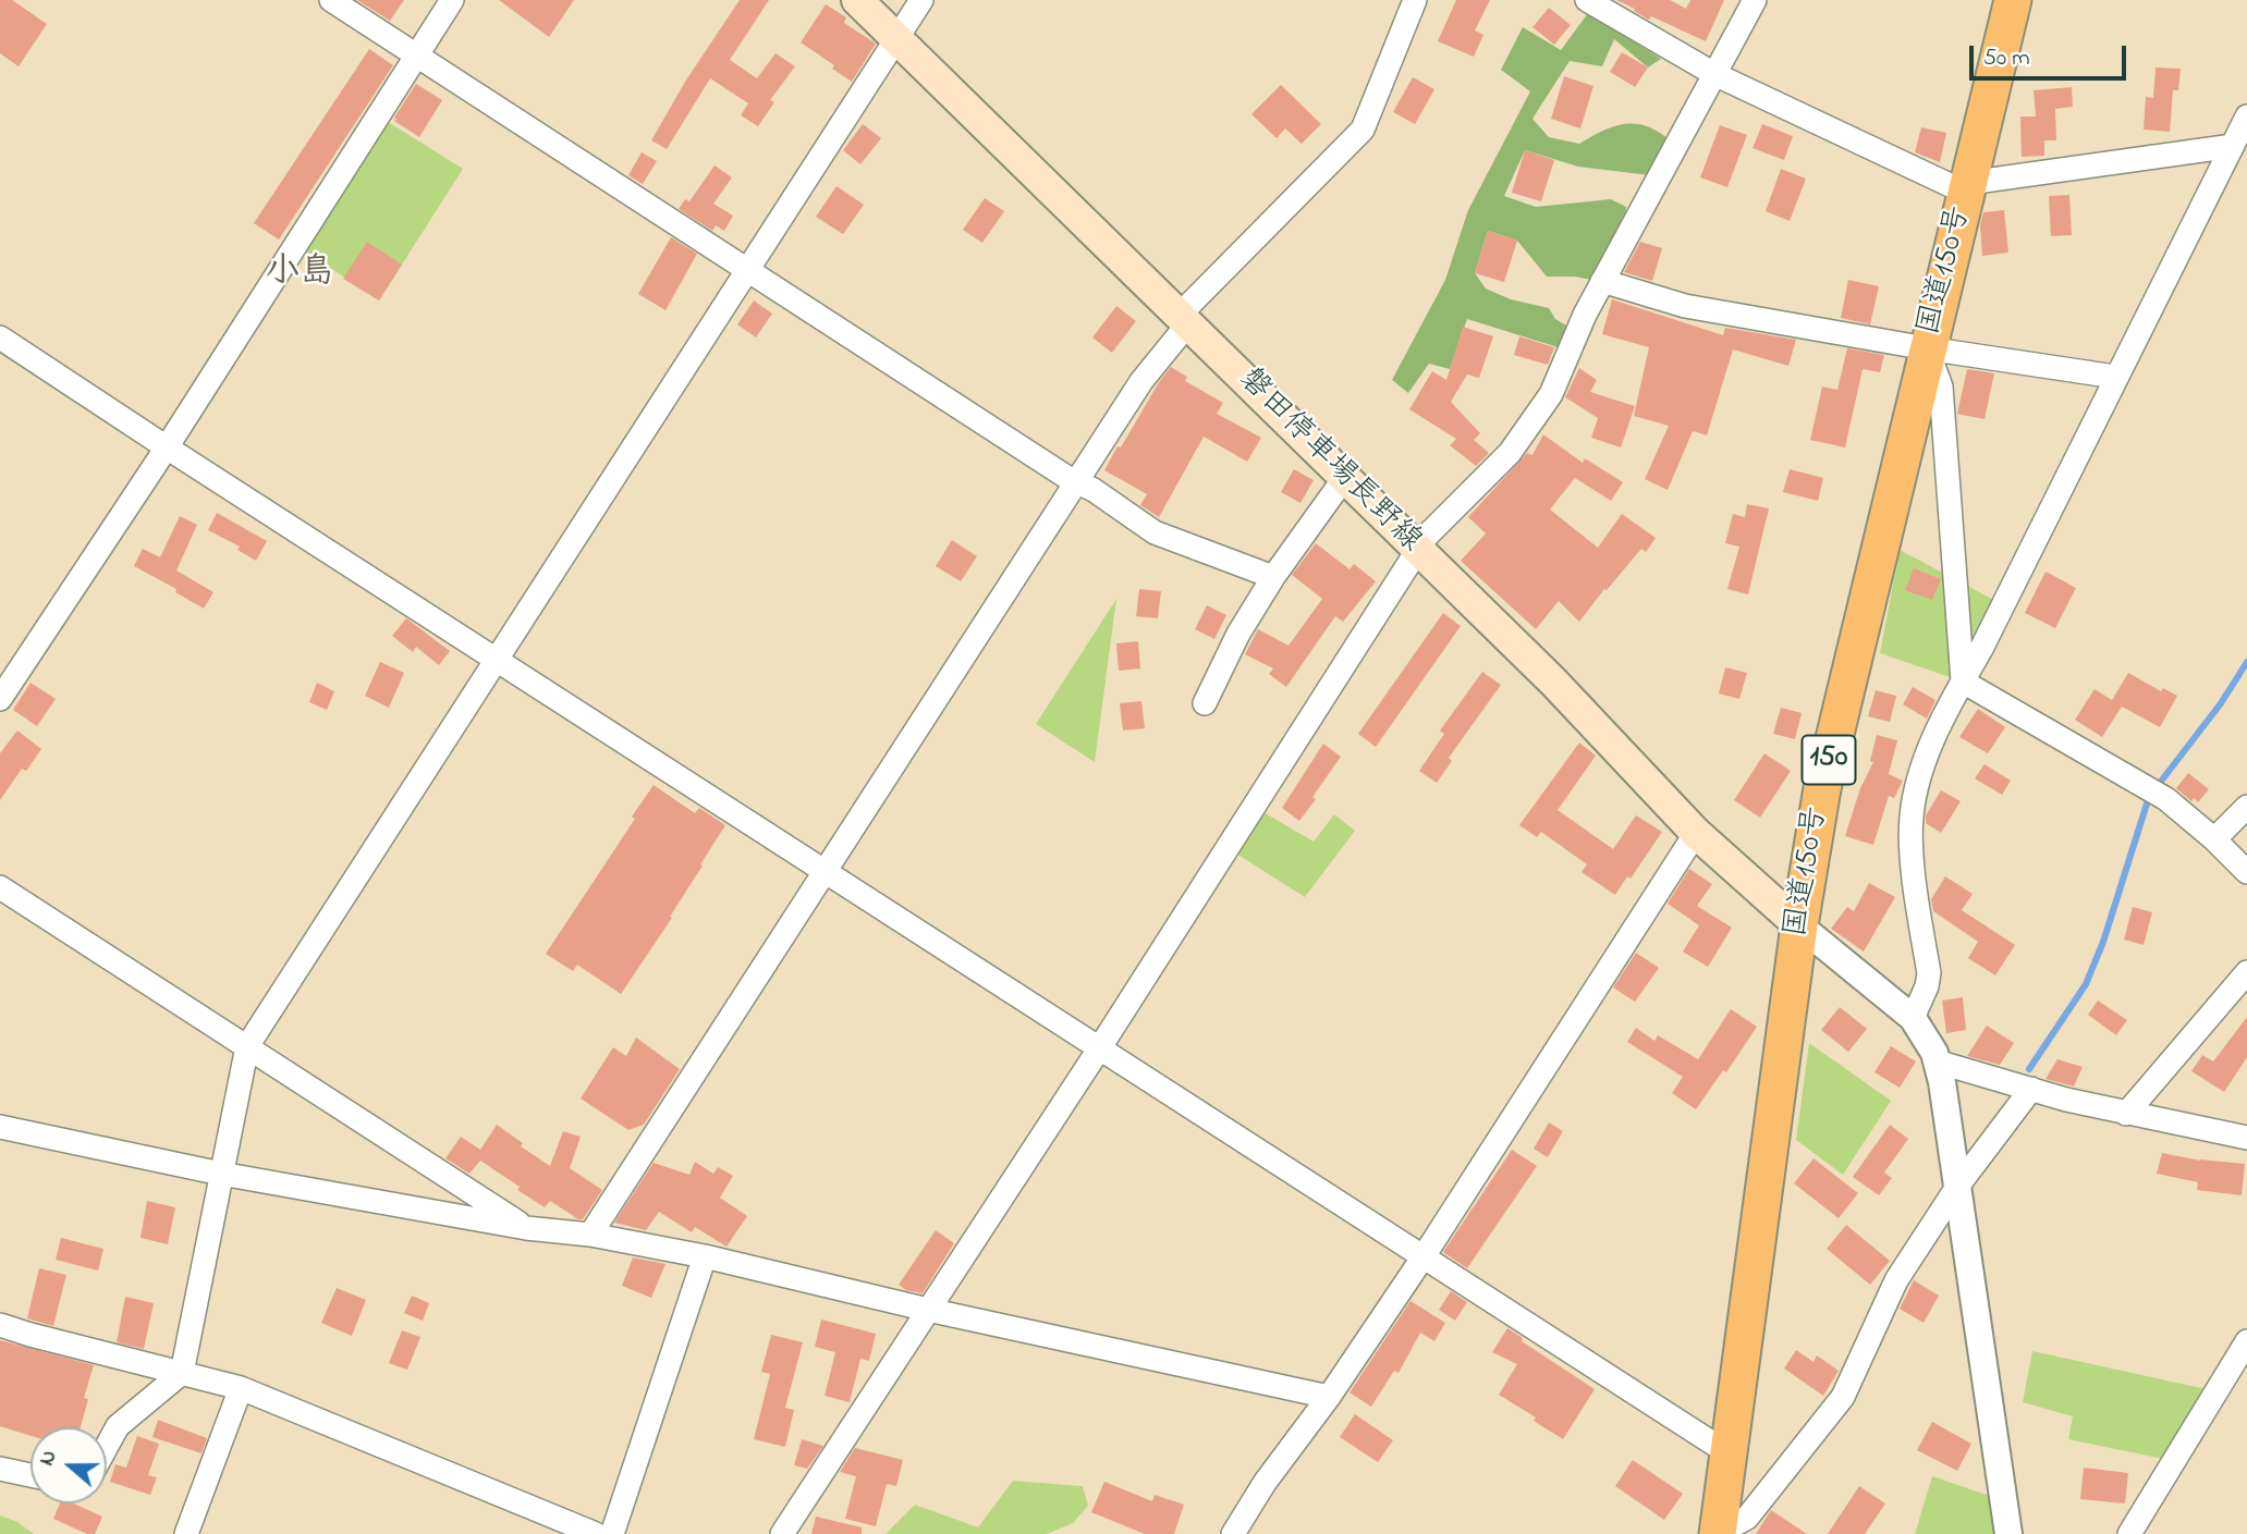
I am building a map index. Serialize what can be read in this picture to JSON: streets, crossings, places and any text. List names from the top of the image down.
{
  "streets": {
    "highway": ["国道150号", "150"],
    "main road": ["磐田停車場長野線"]
  },
  "crossings": [
    ["国道150号", "磐田停車場長野線"]
  ],
  "districts": ["小島"],
  "scale_bar": "50 m",
  "north": "left"
}
